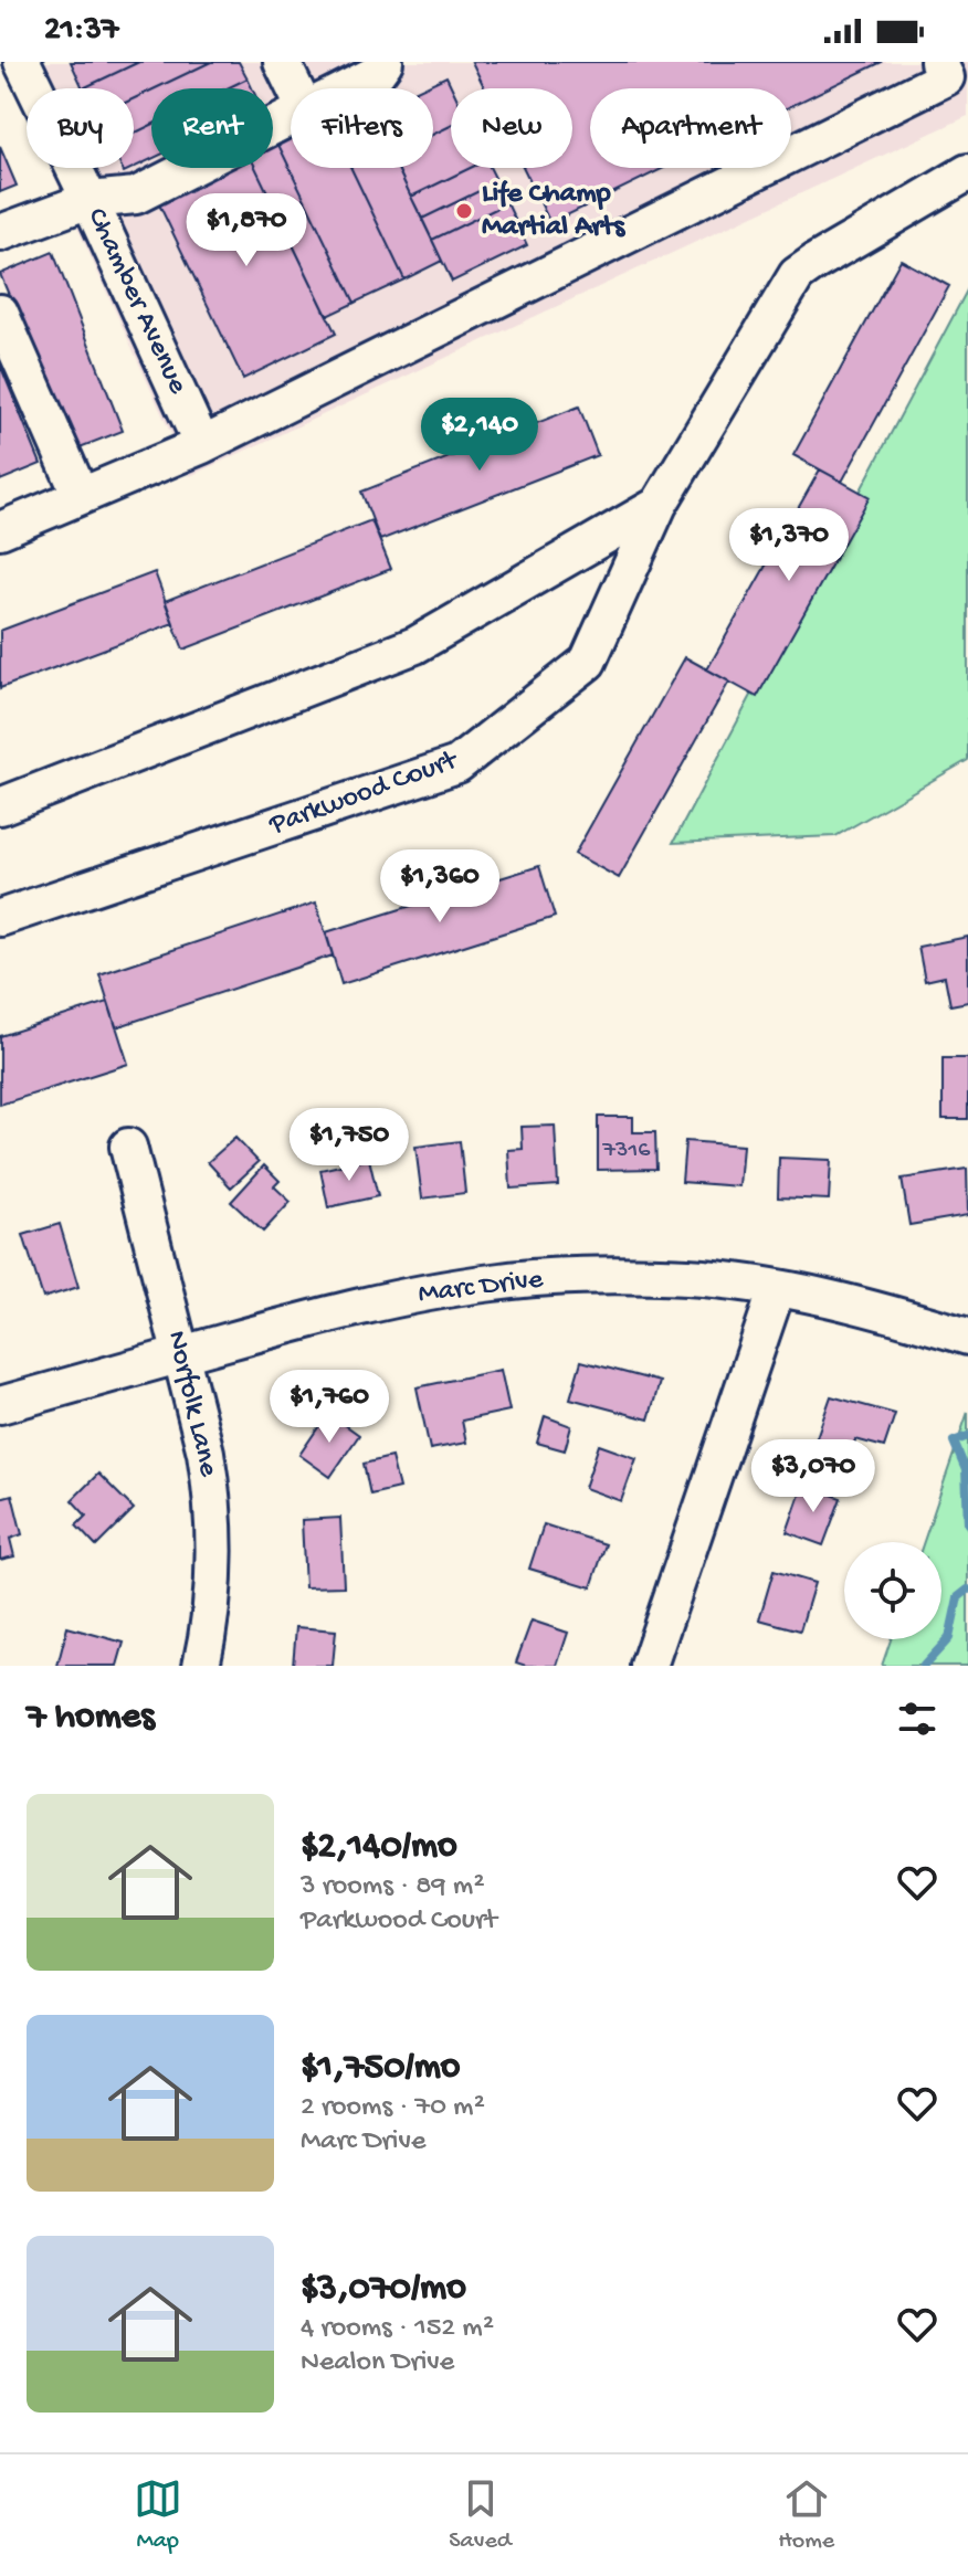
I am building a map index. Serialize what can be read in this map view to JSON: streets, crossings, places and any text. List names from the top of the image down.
{
  "streets": {
    "street": [
      "Chamber Avenue",
      "Parkwood Court",
      "Marc Drive",
      "Norfolk Lane"
    ]
  },
  "crossings": [
    ["Marc Drive", "Norfolk Lane"]
  ],
  "places": ["Life Champ Martial Arts"],
  "house_numbers": ["7316"],
  "page": {
    "status": "21:37",
    "chip": [
      "Buy",
      "Rent",
      "Filters",
      "New",
      "Apartment"
    ],
    "price": [
      "$1,870",
      "$2,140",
      "$1,370",
      "$1,360",
      "$1,750",
      "$1,760",
      "$3,070"
    ],
    "heading": "7 homes",
    "list": [
      {
        "name": "$2,140/mo",
        "note": "3 rooms · 89 m² · Parkwood Court"
      },
      {
        "name": "$1,750/mo",
        "note": "2 rooms · 70 m² · Marc Drive"
      },
      {
        "name": "$3,070/mo",
        "note": "4 rooms · 152 m² · Nealon Drive"
      }
    ],
    "tabs": ["Map", "Saved", "Home"]
  }
}
